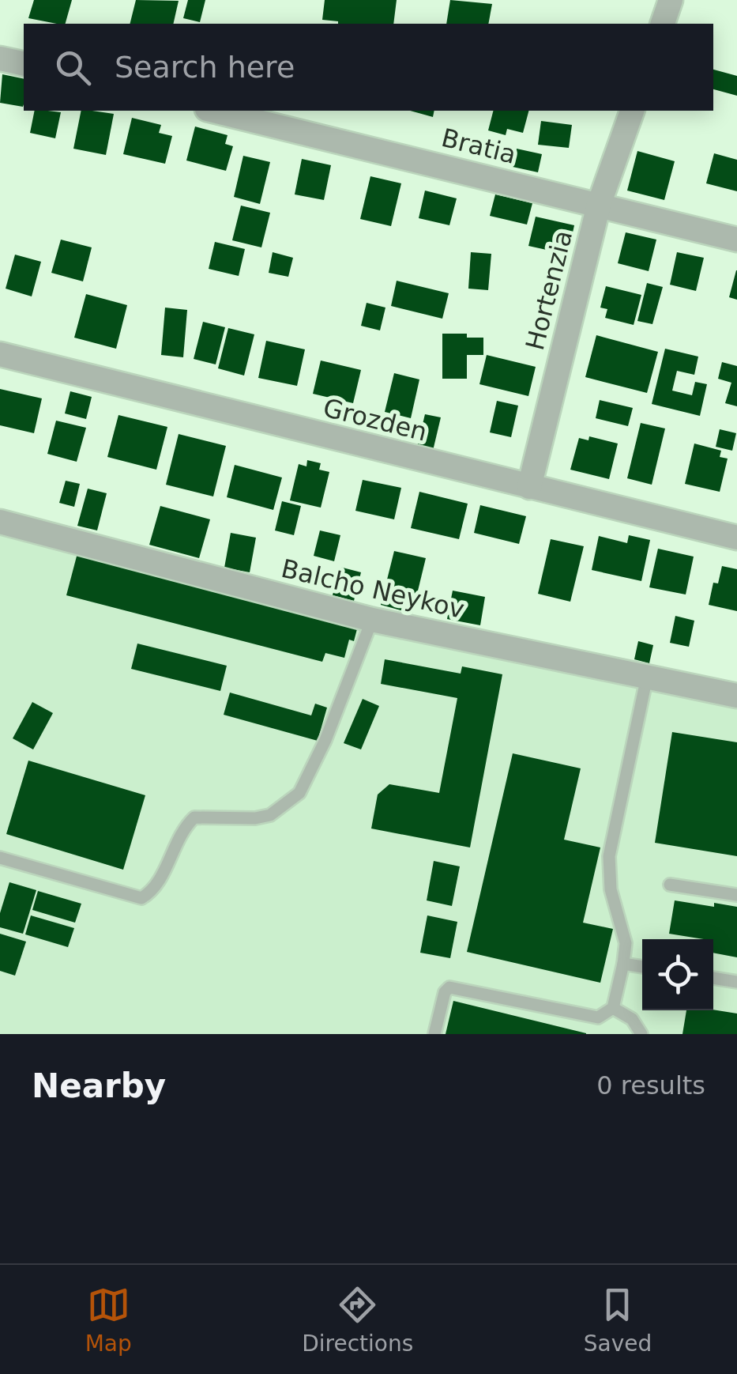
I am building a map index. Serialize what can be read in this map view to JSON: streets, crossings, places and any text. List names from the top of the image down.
{
  "streets": {
    "street": [
      "Bratia",
      "Hortenzia",
      "Grozden",
      "Balcho Neykov"
    ]
  },
  "crossings": [
    ["Bratia", "Hortenzia"],
    ["Hortenzia", "Grozden"]
  ],
  "page": {
    "search": "Search here",
    "heading": ["Nearby", "0 results"],
    "nav": ["Map", "Directions", "Saved"]
  }
}
